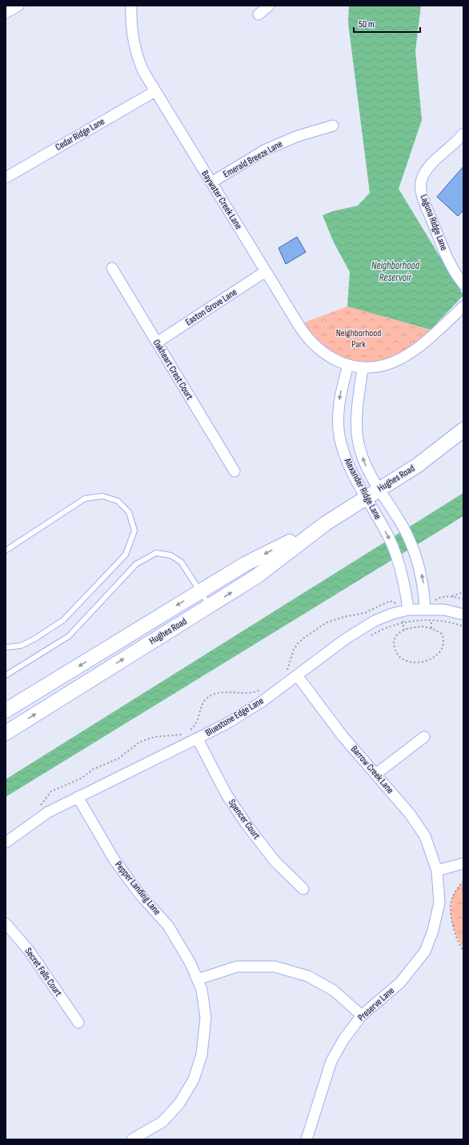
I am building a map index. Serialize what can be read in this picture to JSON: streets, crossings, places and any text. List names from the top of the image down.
{
  "streets": {
    "main road": ["Hughes Road"],
    "street": [
      "Cedar Ridge Lane",
      "Emerald Breeze Lane",
      "Baywater Creek Lane",
      "Laguna Ridge Lane",
      "Easton Grove Lane",
      "Oakheart Crest Court",
      "Alexander Ridge Lane",
      "Bluestone Edge Lane",
      "Barrow Creek Lane",
      "Spencer Court",
      "Pepper Landing Lane",
      "Secret Falls Court",
      "Preserve Lane"
    ]
  },
  "crossings": [
    ["Cedar Ridge Lane", "Baywater Creek Lane"],
    ["Emerald Breeze Lane", "Baywater Creek Lane"],
    ["Baywater Creek Lane", "Easton Grove Lane"],
    ["Baywater Creek Lane", "Alexander Ridge Lane"],
    ["Easton Grove Lane", "Oakheart Crest Court"],
    ["Hughes Road", "Alexander Ridge Lane"],
    ["Alexander Ridge Lane", "Bluestone Edge Lane"],
    ["Bluestone Edge Lane", "Barrow Creek Lane"],
    ["Bluestone Edge Lane", "Spencer Court"],
    ["Bluestone Edge Lane", "Pepper Landing Lane"],
    ["Barrow Creek Lane", "Preserve Lane"]
  ],
  "water": ["Neighborhood Reservoir"],
  "parks": ["Neighborhood Park"],
  "scale_bar": "50 m"
}
